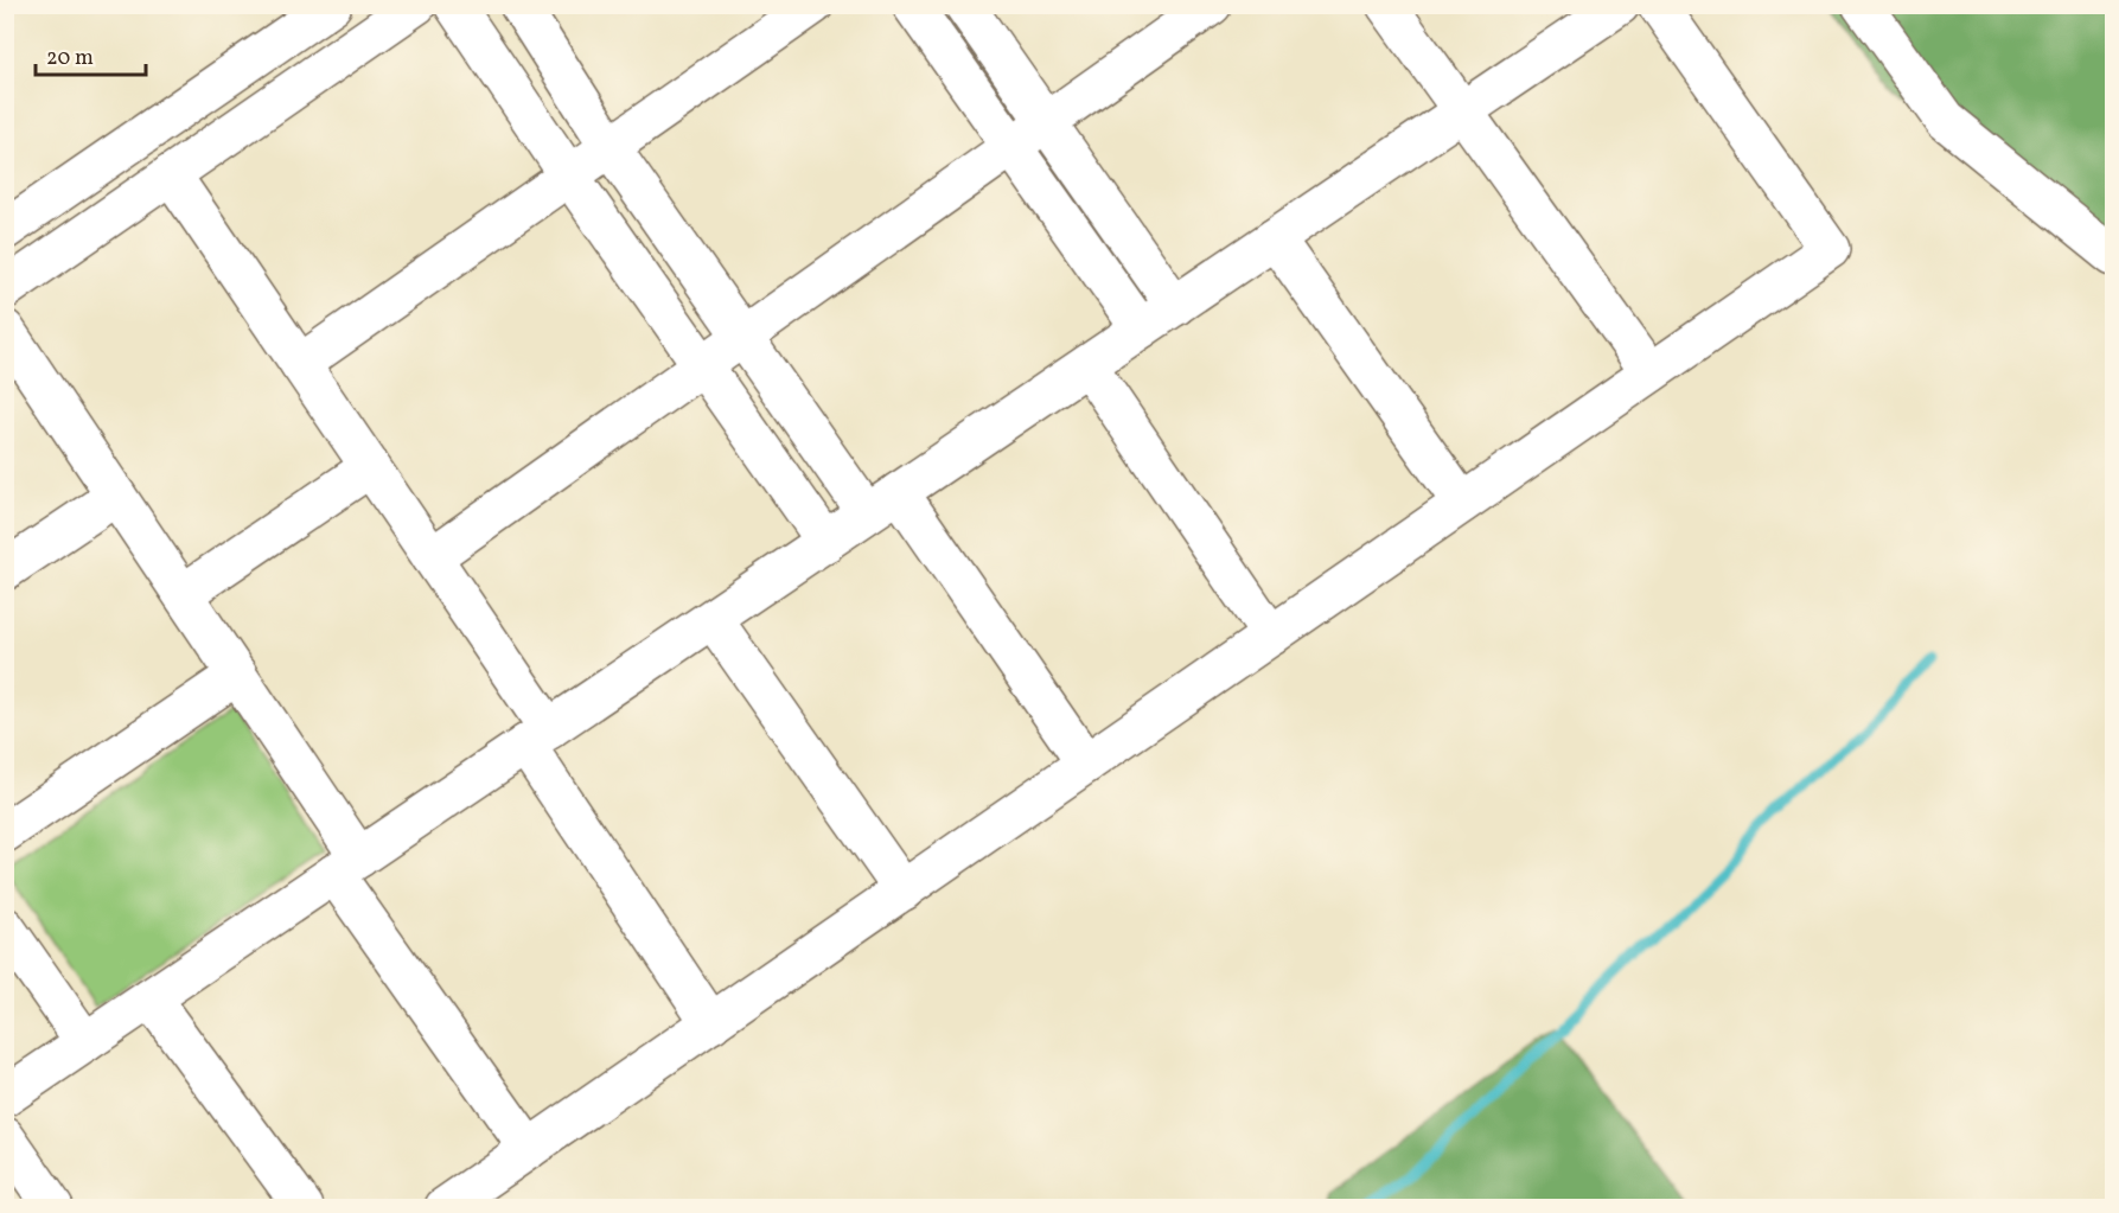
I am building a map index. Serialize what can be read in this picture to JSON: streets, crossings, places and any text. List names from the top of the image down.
{
  "scale_bar": "20 m"
}
